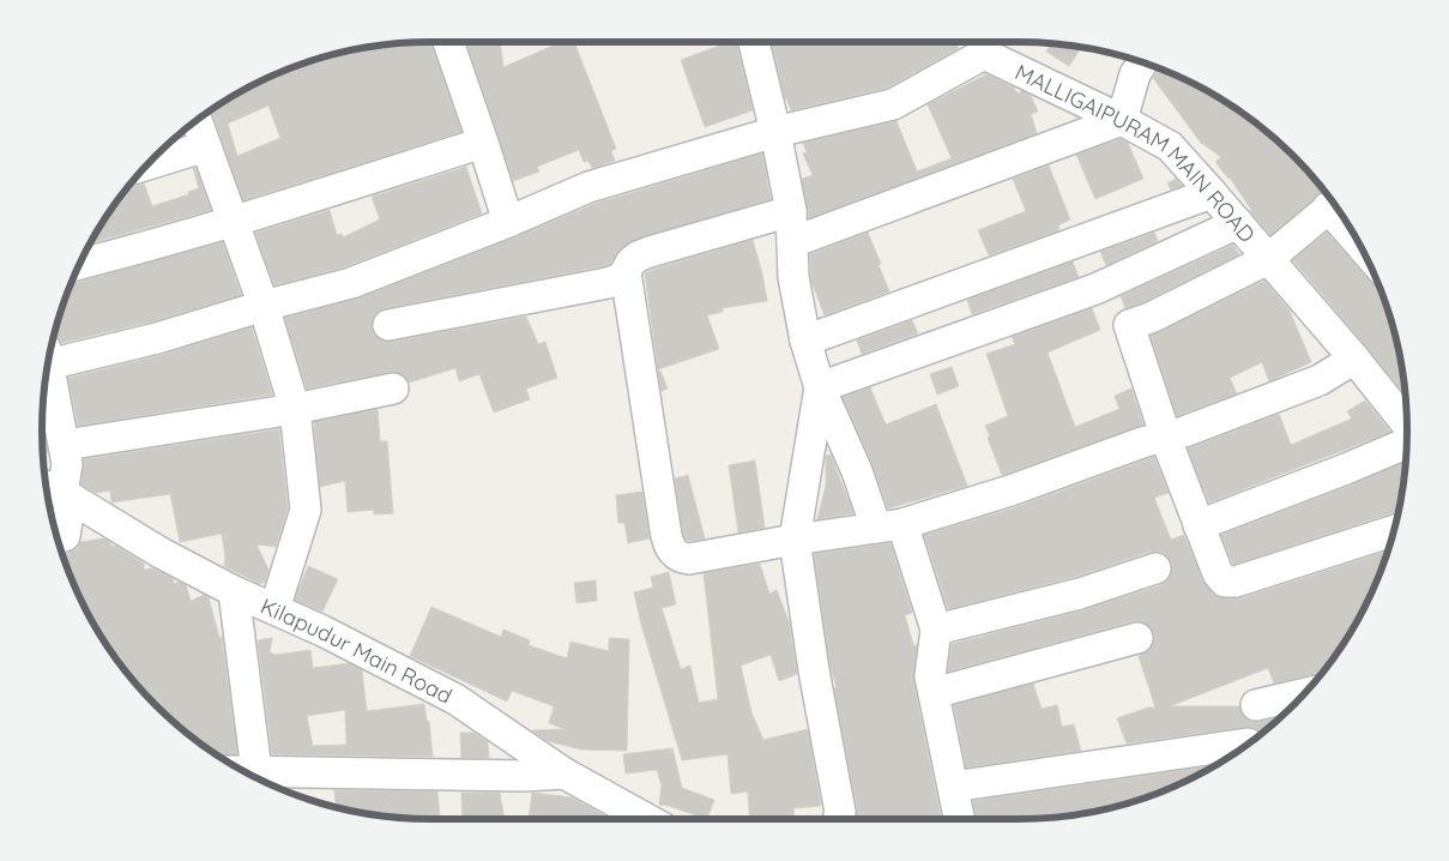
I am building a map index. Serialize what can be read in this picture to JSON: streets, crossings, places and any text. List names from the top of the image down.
{
  "streets": {
    "street": ["MALLIGAIPURAM MAIN ROAD", "Kilapudur Main Road"]
  }
}
